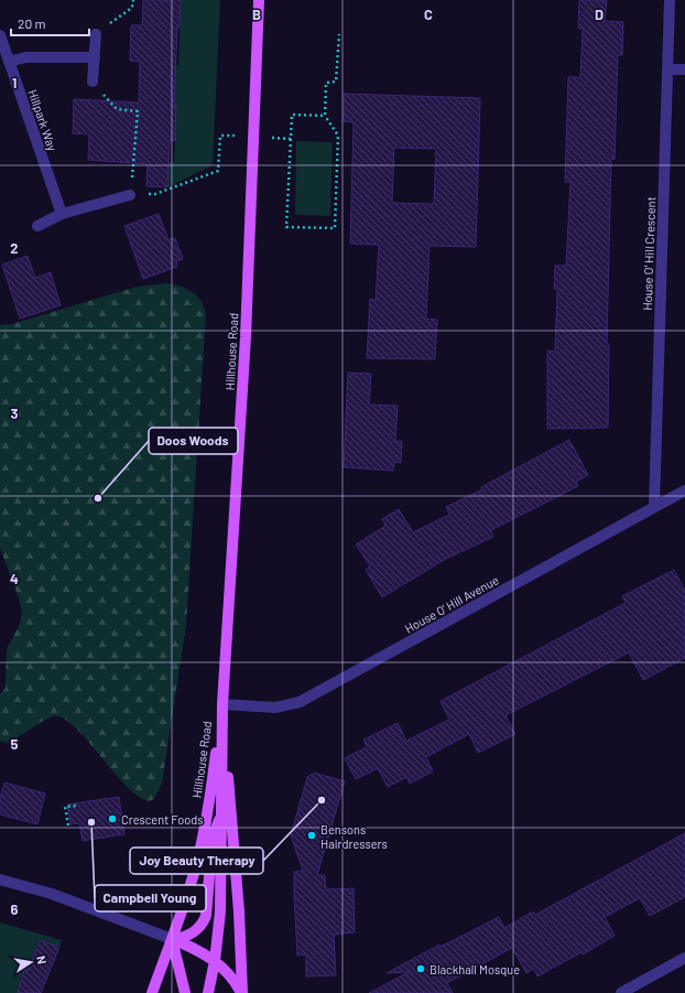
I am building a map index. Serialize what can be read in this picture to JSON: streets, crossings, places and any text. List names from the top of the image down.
{
  "streets": {
    "main road": ["Hillhouse Road"],
    "street": ["Hillpark Way", "House O' Hill Crescent", "House O' Hill Avenue"]
  },
  "crossings": [
    ["House O' Hill Crescent", "House O' Hill Avenue"],
    ["Hillhouse Road", "House O' Hill Avenue"]
  ],
  "places": [
    "Doos Woods",
    "Joy Beauty Therapy",
    "Crescent Foods",
    "Campbell Young",
    "Bensons Hairdressers",
    "Blackhall Mosque"
  ],
  "scale_bar": "20 m",
  "north": "right",
  "grid": {
    "columns": ["B", "C", "D"],
    "rows": [
      "1",
      "2",
      "3",
      "4",
      "5",
      "6"
    ]
  }
}
